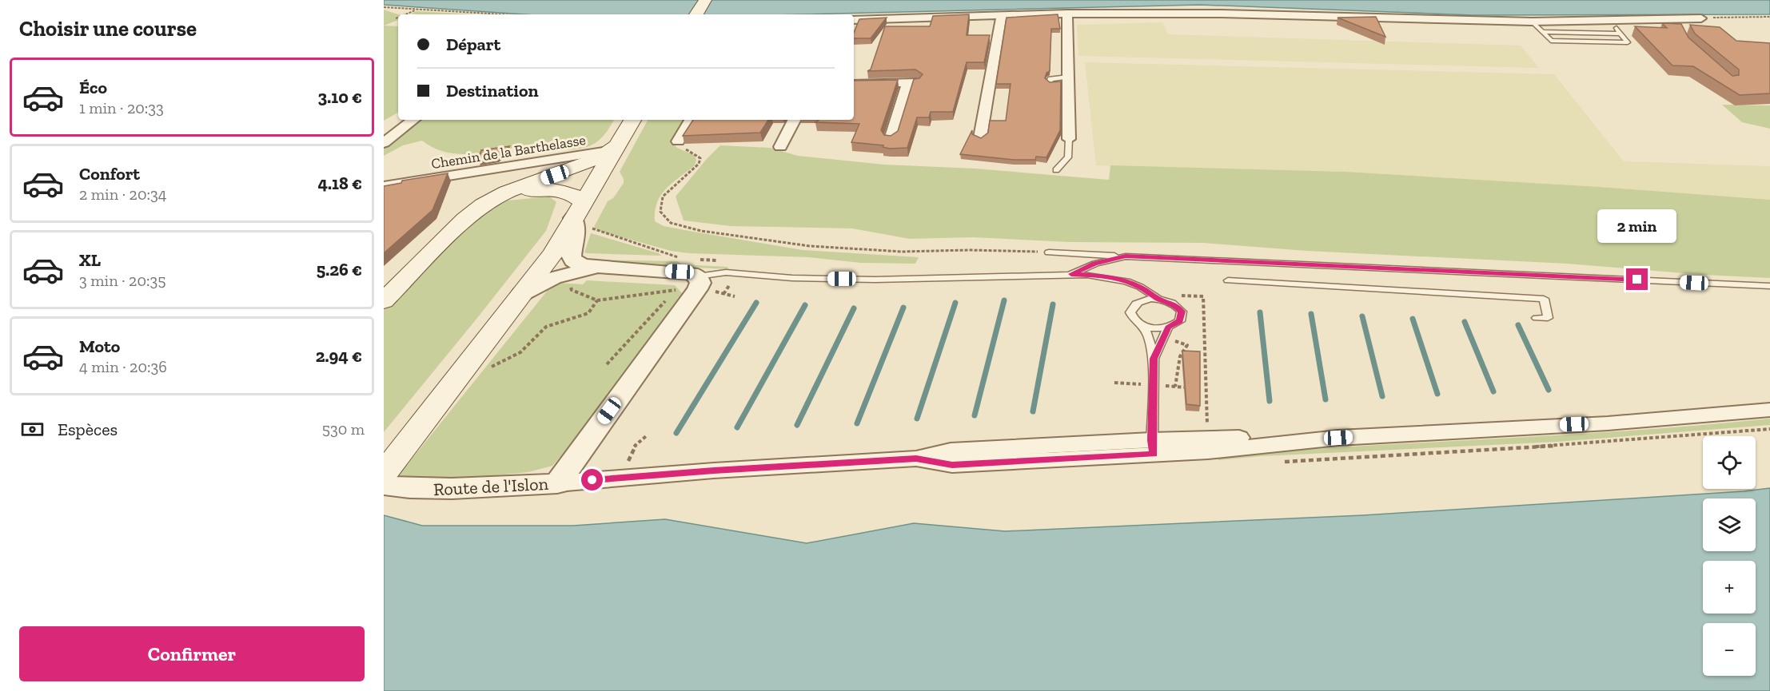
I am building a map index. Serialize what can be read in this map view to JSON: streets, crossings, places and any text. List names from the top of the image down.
{
  "streets": {
    "street": ["Chemin de la Barthelasse", "Route de l'Islon"]
  },
  "page": {
    "heading": "Choisir une course",
    "banner": ["Départ", "Destination"],
    "list": [
      {
        "name": "Éco",
        "note": "1 min · 20:33",
        "value": "3.10 €"
      },
      {
        "name": "Confort",
        "note": "2 min · 20:34",
        "value": "4.18 €"
      },
      {
        "name": "XL",
        "note": "3 min · 20:35",
        "value": "5.26 €"
      },
      {
        "name": "Moto",
        "note": "4 min · 20:36",
        "value": "2.94 €"
      }
    ],
    "bubble": "2 min",
    "pay": ["Espèces", "530 m"],
    "map_buttons": ["+", "−"],
    "buttons": "Confirmer"
  }
}
